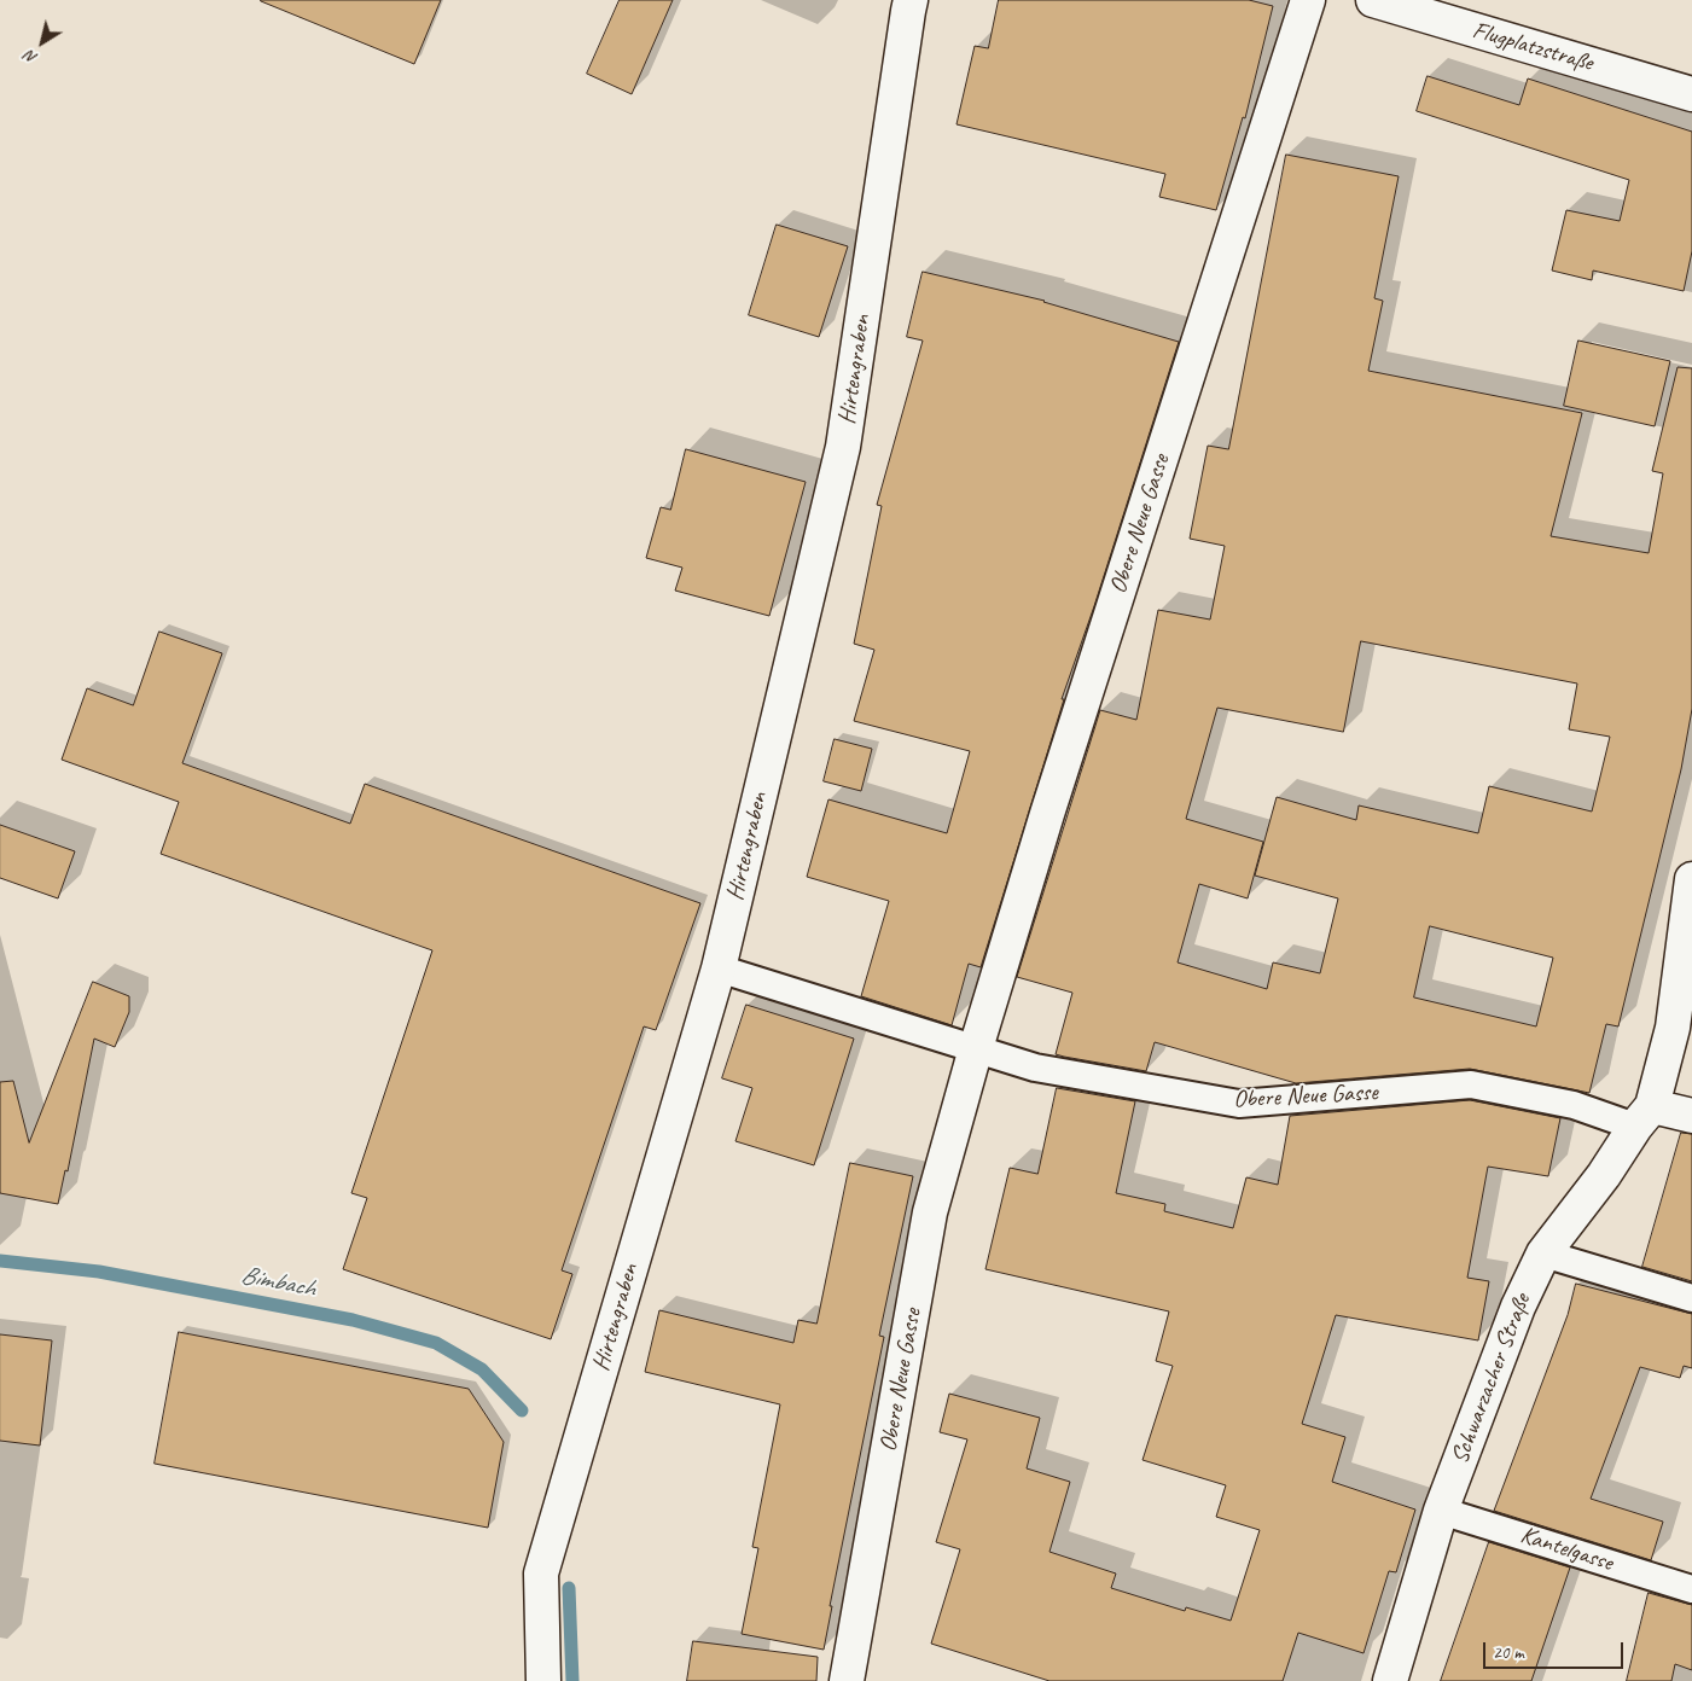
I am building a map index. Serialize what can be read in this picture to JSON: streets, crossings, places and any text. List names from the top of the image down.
{
  "streets": {
    "street": [
      "Flugplatzstraße",
      "Hirtengraben",
      "Obere Neue Gasse",
      "Schwarzacher Straße"
    ],
    "lane": ["Kantelgasse"]
  },
  "crossings": [
    ["Hirtengraben", "Obere Neue Gasse"],
    ["Obere Neue Gasse", "Schwarzacher Straße"],
    ["Schwarzacher Straße", "Kantelgasse"]
  ],
  "water": ["Bimbach"],
  "scale_bar": "20 m",
  "north": "bottom left"
}
